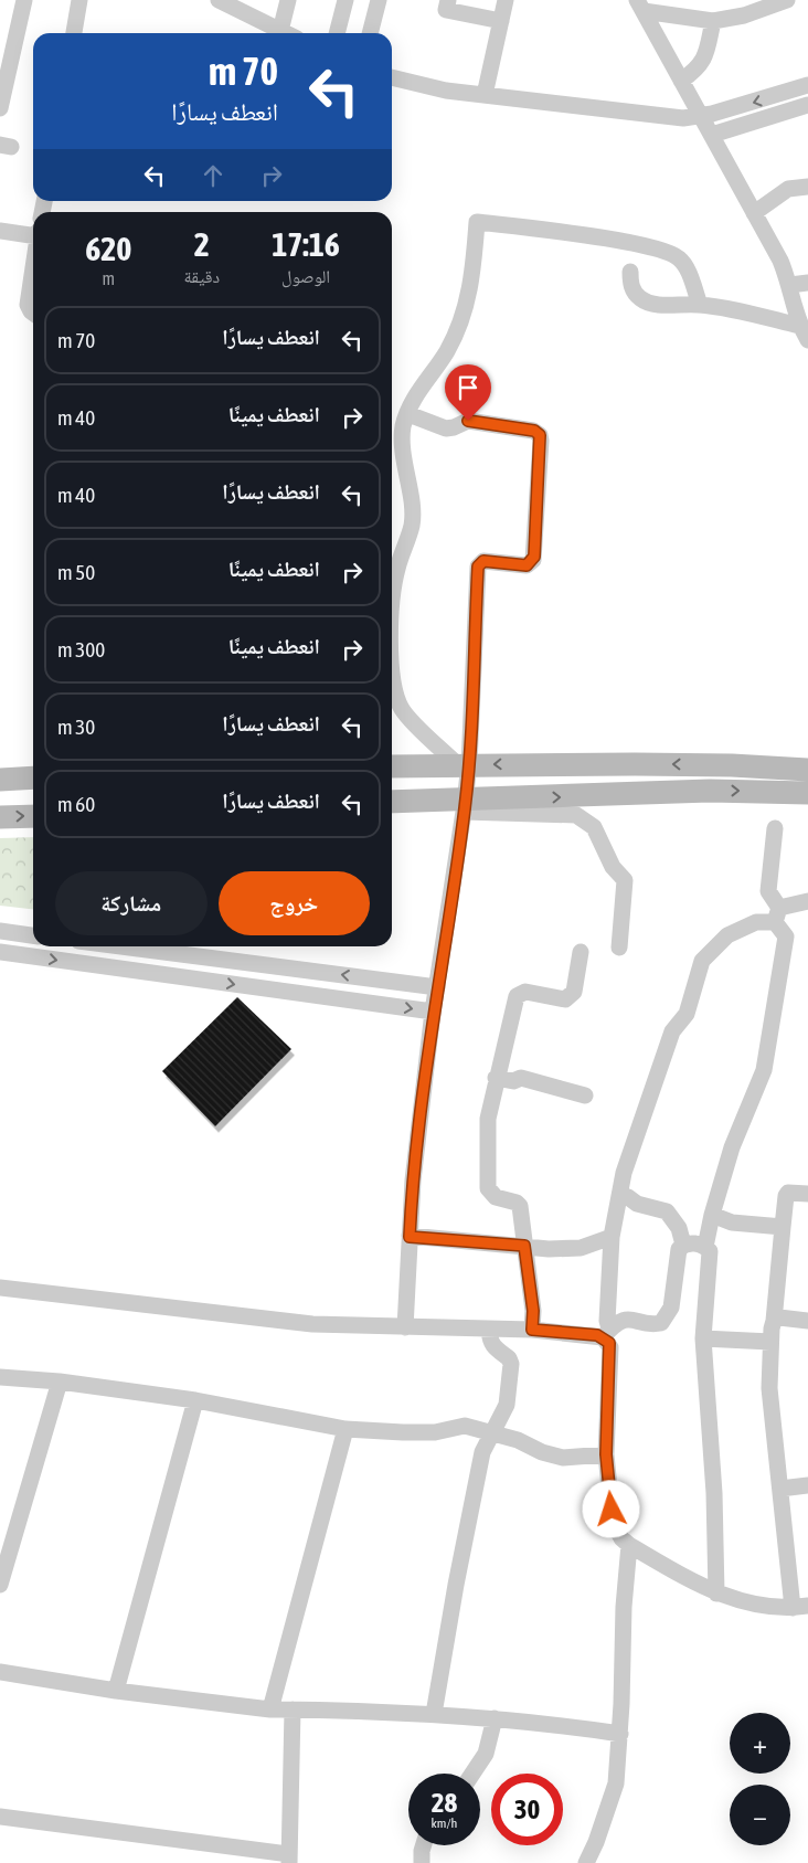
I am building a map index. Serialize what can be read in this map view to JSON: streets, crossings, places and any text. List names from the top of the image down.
{
  "page": {
    "turn": ["70 m", "انعطف يسارًا"],
    "eta": [
      "17:16",
      "الوصول",
      "2",
      "دقيقة",
      "620",
      "m"
    ],
    "list": [
      {
        "name": "انعطف يسارًا",
        "value": "70 m"
      },
      {
        "name": "انعطف يمينًا",
        "value": "40 m"
      },
      {
        "name": "انعطف يسارًا",
        "value": "40 m"
      },
      {
        "name": "انعطف يمينًا",
        "value": "50 m"
      },
      {
        "name": "انعطف يمينًا",
        "value": "300 m"
      },
      {
        "name": "انعطف يسارًا",
        "value": "30 m"
      },
      {
        "name": "انعطف يسارًا",
        "value": "60 m"
      }
    ],
    "buttons": ["خروج", "مشاركة"],
    "map_buttons": ["+", "−"],
    "speed": "28 km/h",
    "limit": "30"
  }
}
